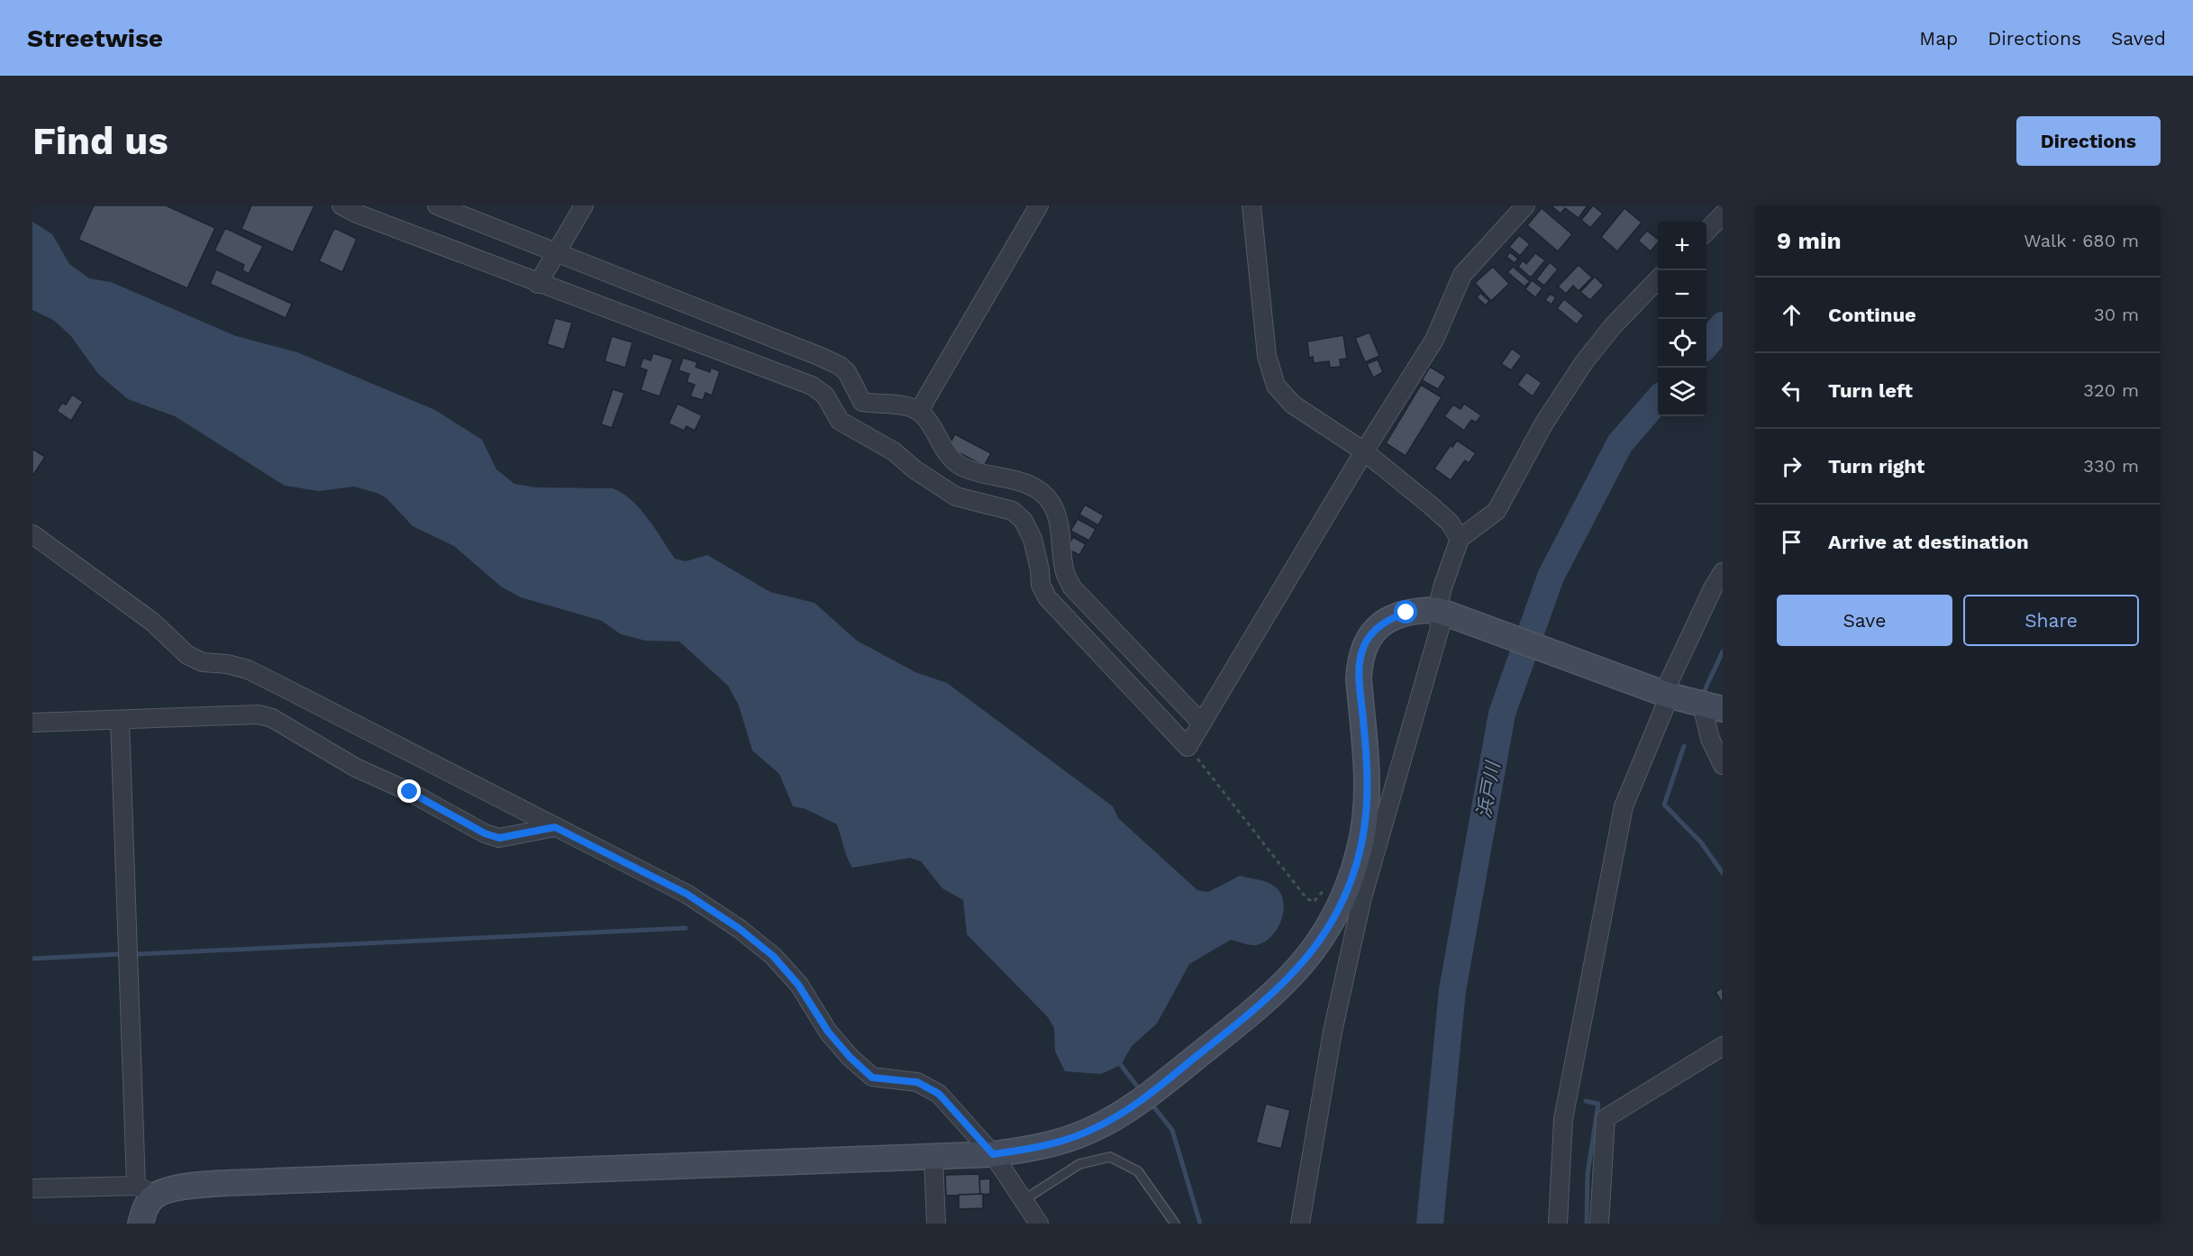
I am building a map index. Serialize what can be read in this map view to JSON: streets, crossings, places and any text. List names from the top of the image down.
{
  "water": ["浜戸川"],
  "page": {
    "header": "Streetwise",
    "nav": ["Map", "Directions", "Saved"],
    "buttons": [
      "Directions",
      ["Save", "Share"]
    ],
    "title": "Find us",
    "heading": ["9 min", "Walk · 680 m"],
    "map_buttons": ["+", "−"],
    "list": [
      ["Continue", "30 m"],
      ["Turn left", "320 m"],
      ["Turn right", "330 m"],
      "Arrive at destination"
    ]
  }
}
